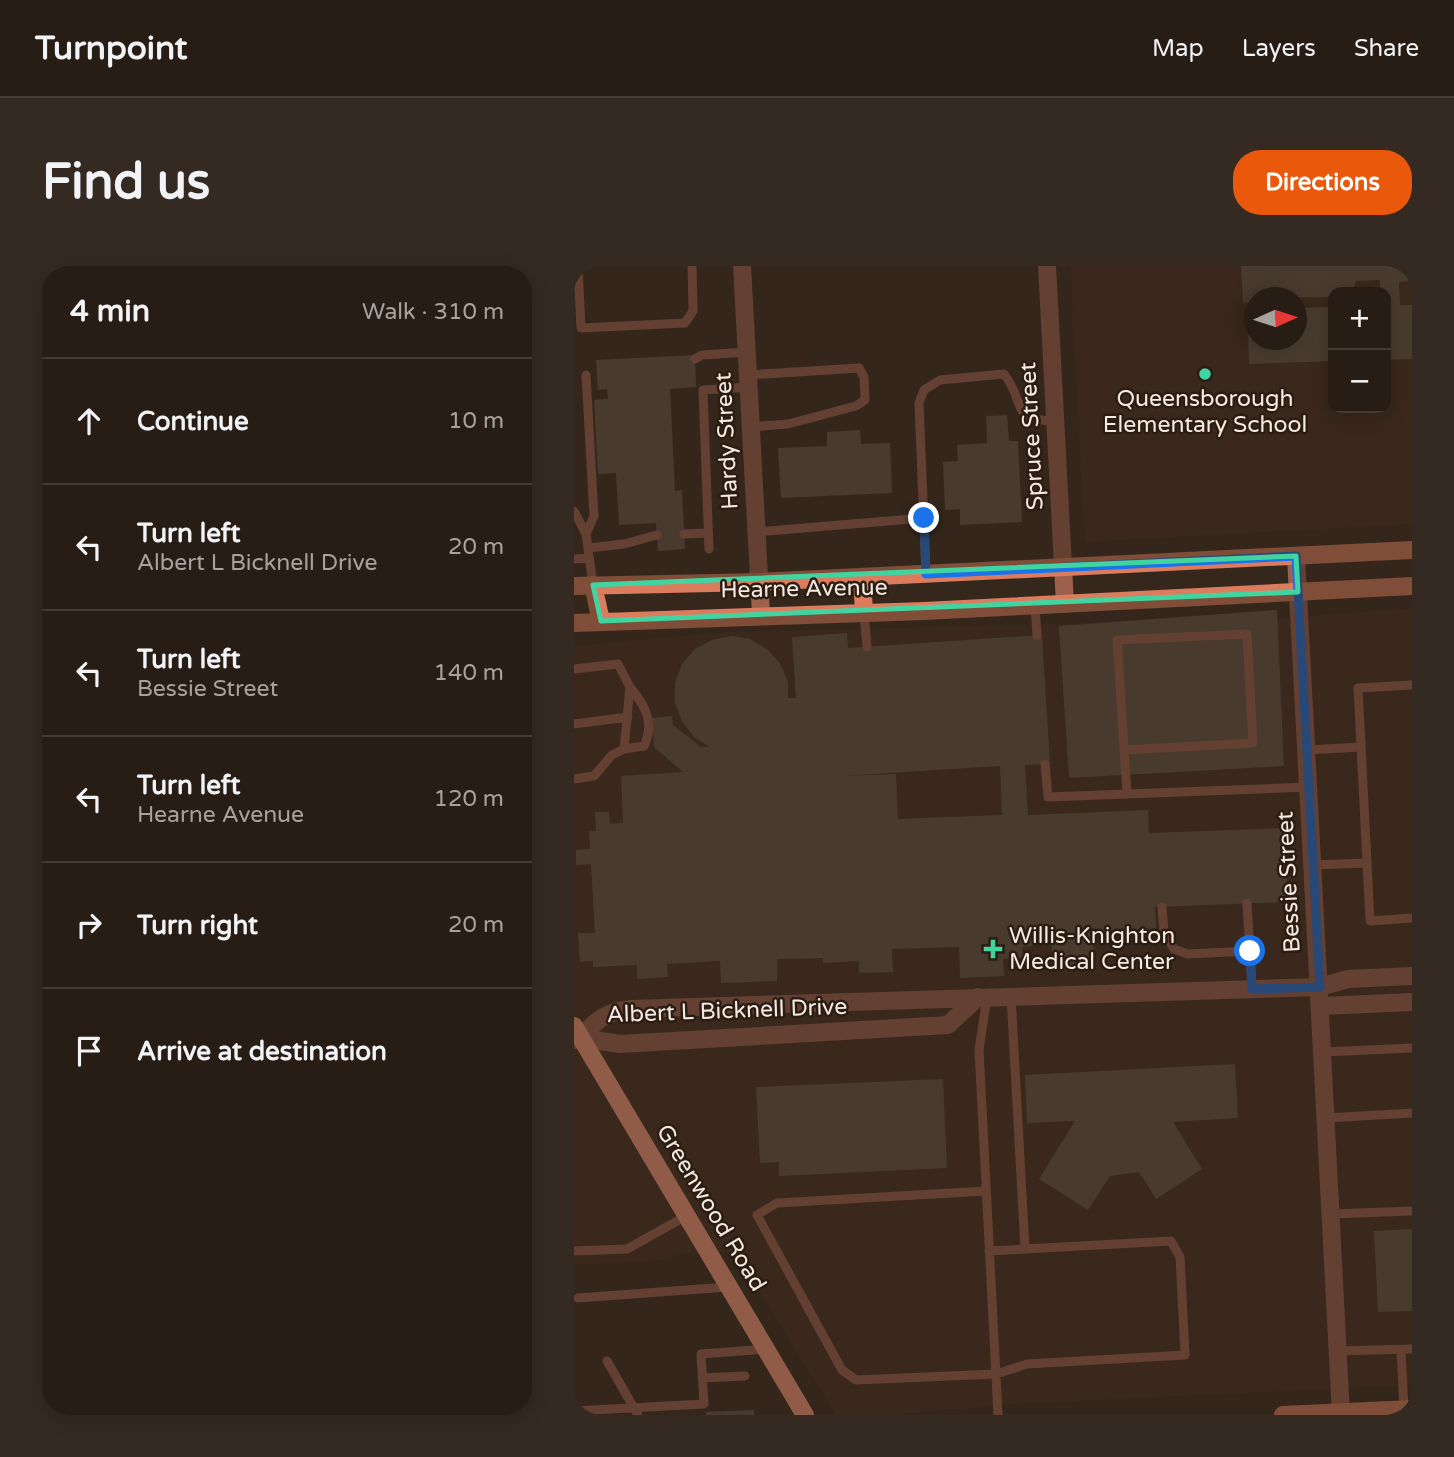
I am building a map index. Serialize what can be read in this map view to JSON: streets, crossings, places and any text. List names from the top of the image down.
{
  "streets": {
    "main road": ["Hearne Avenue", "Greenwood Road"],
    "street": [
      "Spruce Street",
      "Hardy Street",
      "Bessie Street",
      "Albert L Bicknell Drive"
    ]
  },
  "crossings": [
    ["Spruce Street", "Hearne Avenue"],
    ["Hardy Street", "Hearne Avenue"],
    ["Hearne Avenue", "Bessie Street"],
    ["Bessie Street", "Albert L Bicknell Drive"],
    ["Albert L Bicknell Drive", "Greenwood Road"]
  ],
  "places": {
    "other": ["Queensborough Elementary School"],
    "health": ["Willis-Knighton Medical Center"]
  },
  "north": "right",
  "page": {
    "header": "Turnpoint",
    "nav": ["Map", "Layers", "Share"],
    "buttons": "Directions",
    "title": "Find us",
    "heading": ["4 min", "Walk · 310 m"],
    "map_buttons": ["+", "−"],
    "list": [
      ["Continue", "10 m"],
      ["Turn left", "Albert L Bicknell Drive", "20 m"],
      ["Turn left", "Bessie Street", "140 m"],
      ["Turn left", "Hearne Avenue", "120 m"],
      ["Turn right", "20 m"],
      "Arrive at destination"
    ]
  }
}
